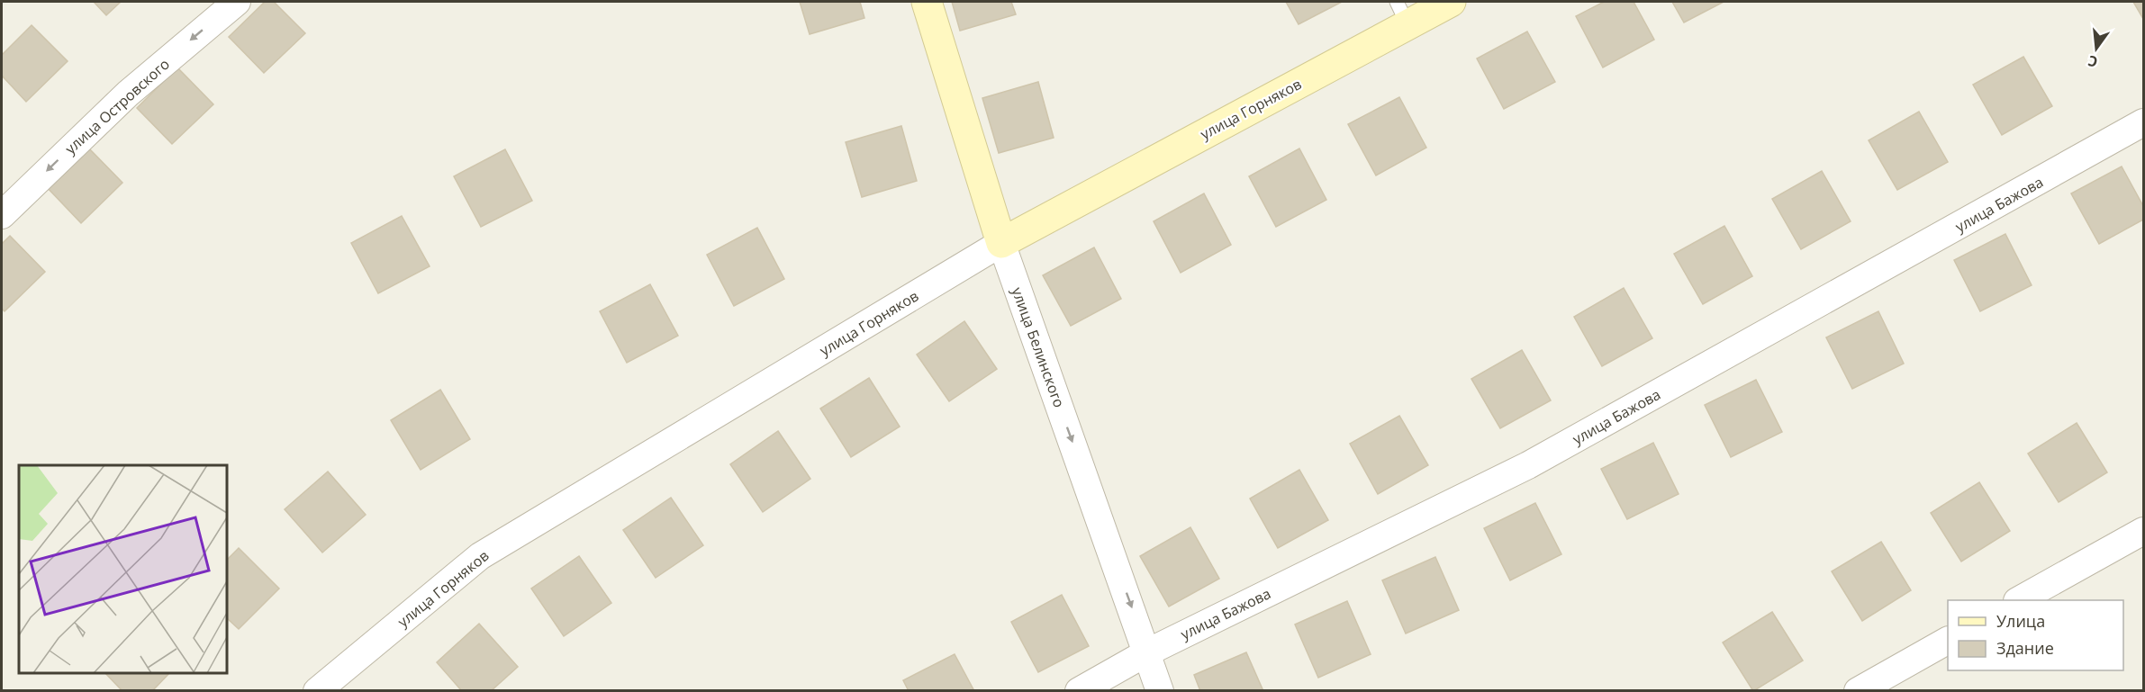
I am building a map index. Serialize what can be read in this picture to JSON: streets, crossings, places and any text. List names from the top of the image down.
{
  "streets": {
    "street": [
      "улица Островского",
      "улица Горняков",
      "улица Бажова",
      "улица Белинского"
    ]
  },
  "crossings": [
    ["улица Горняков", "улица Белинского"],
    ["улица Бажова", "улица Белинского"]
  ],
  "one_way": ["улица Островского", "улица Белинского"],
  "legend": ["Улица", "Здание"],
  "north": "bottom"
}
